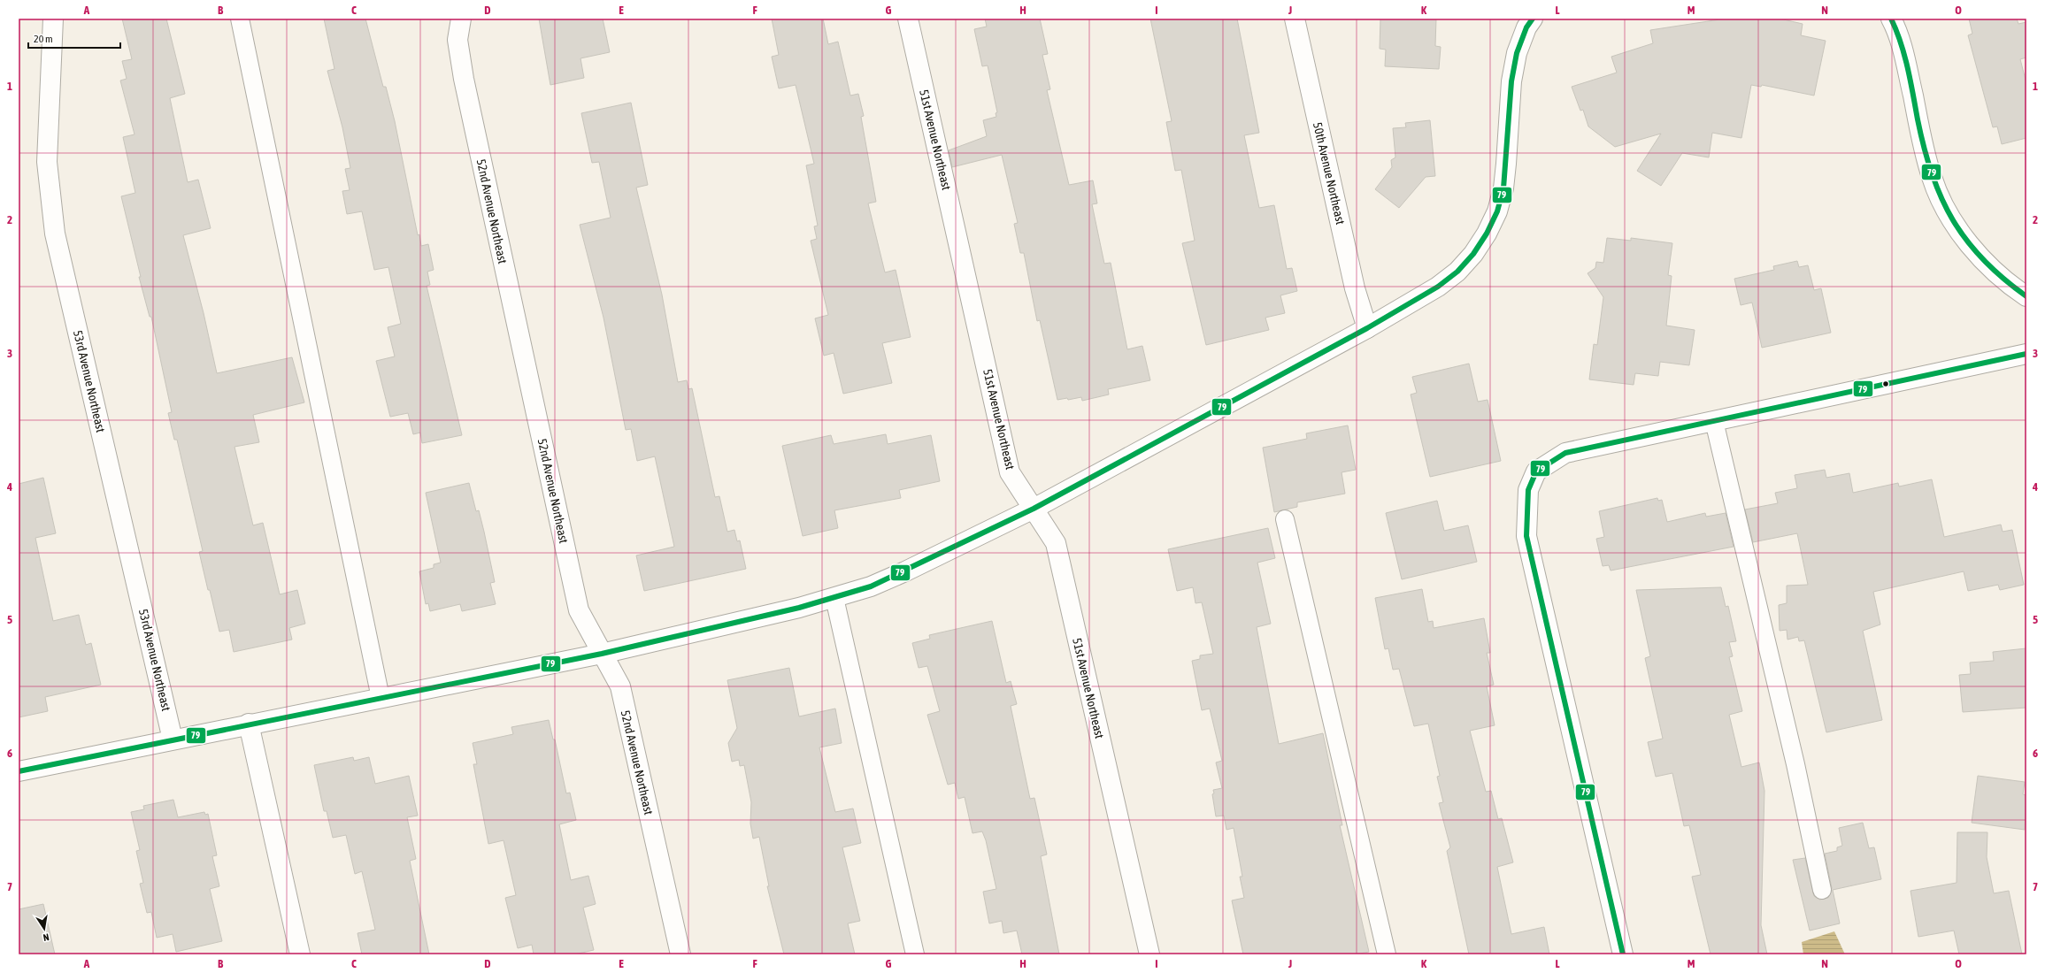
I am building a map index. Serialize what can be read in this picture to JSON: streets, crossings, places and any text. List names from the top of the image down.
{
  "streets": {
    "street": [
      "51st Avenue Northeast",
      "50th Avenue Northeast",
      "52nd Avenue Northeast",
      "53rd Avenue Northeast"
    ]
  },
  "lines": ["transit line 79"],
  "scale_bar": "20 m",
  "north": "bottom",
  "grid": {
    "columns": [
      "A",
      "B",
      "C",
      "D",
      "E",
      "F",
      "G",
      "H",
      "I",
      "J",
      "K",
      "L",
      "M",
      "N",
      "O"
    ],
    "rows": [
      "1",
      "2",
      "3",
      "4",
      "5",
      "6",
      "7"
    ]
  }
}
